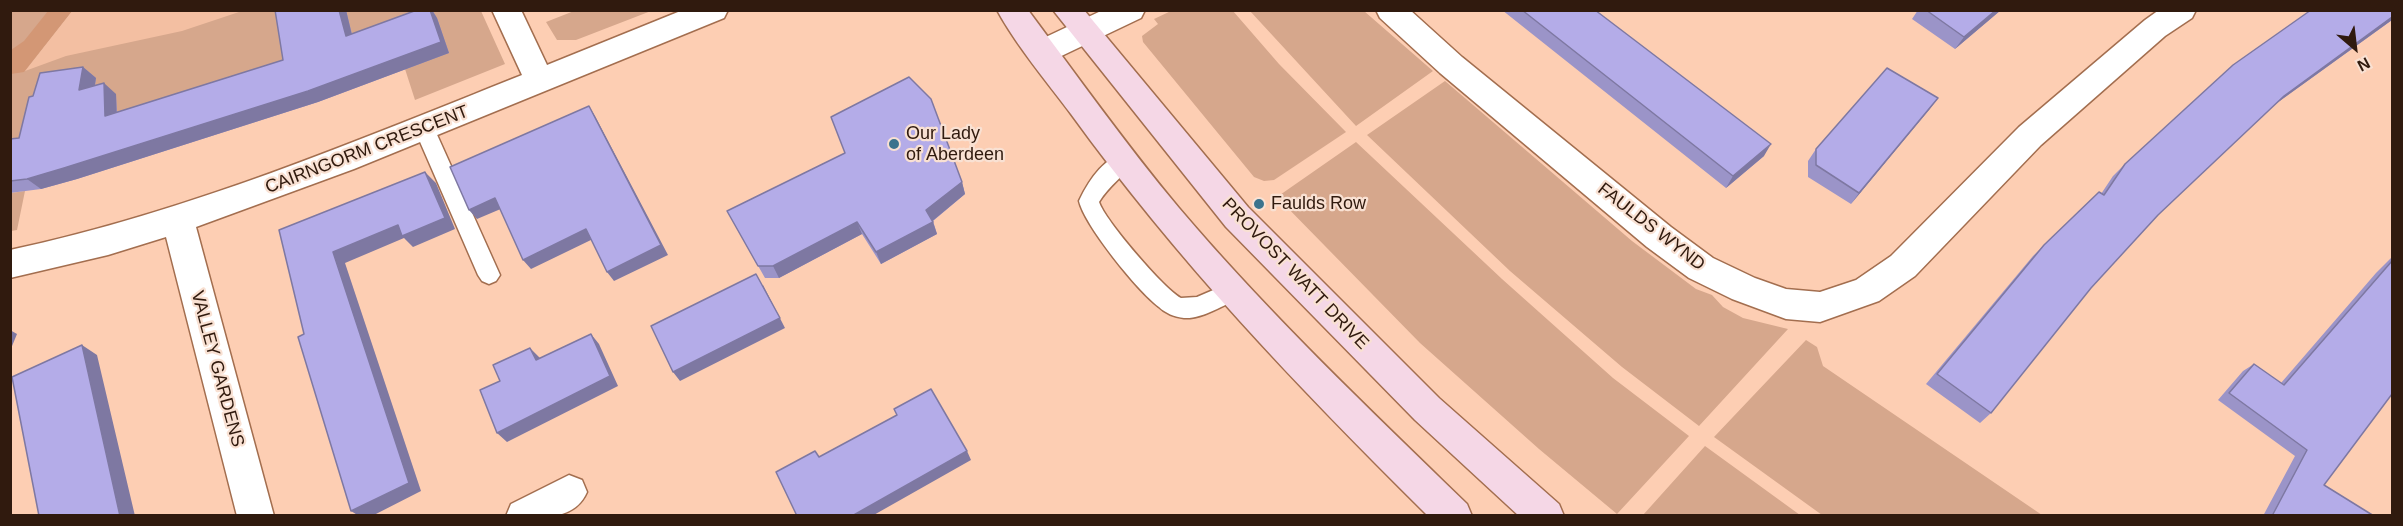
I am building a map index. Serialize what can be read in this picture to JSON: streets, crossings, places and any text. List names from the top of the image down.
{
  "streets": {
    "street": [
      "CAIRNGORM CRESCENT",
      "FAULDS WYND",
      "PROVOST WATT DRIVE",
      "VALLEY GARDENS"
    ]
  },
  "crossings": [
    ["CAIRNGORM CRESCENT", "VALLEY GARDENS"]
  ],
  "places": ["Our Lady of Aberdeen", "Faulds Row"],
  "north": "bottom right"
}
